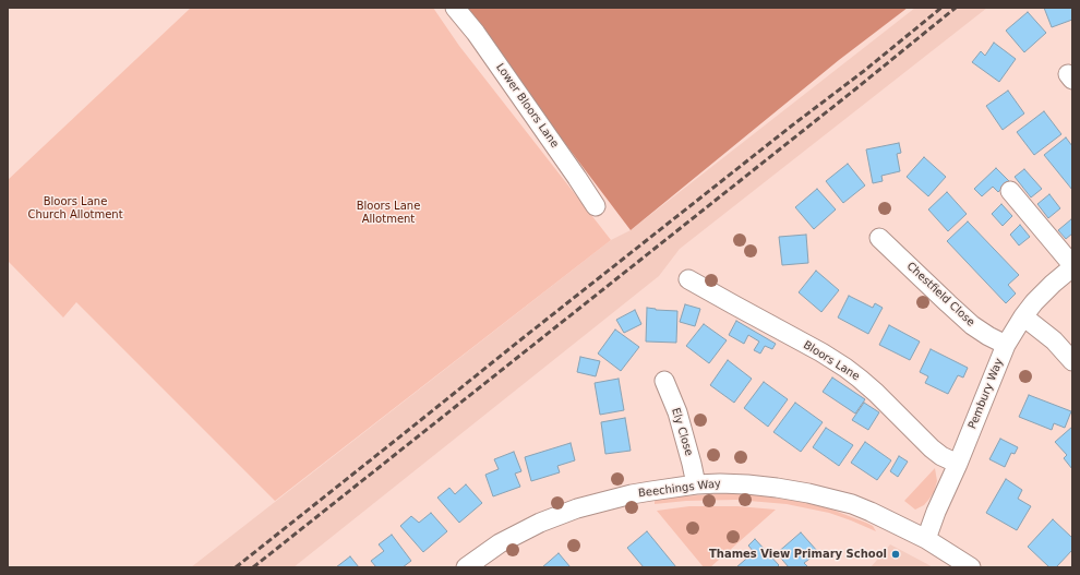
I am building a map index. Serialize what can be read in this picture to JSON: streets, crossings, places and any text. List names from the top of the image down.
{
  "streets": {
    "street": [
      "Lower Bloors Lane",
      "Chestfield Close",
      "Bloors Lane",
      "Pembury Way",
      "Ely Close",
      "Beechings Way"
    ]
  },
  "crossings": [
    ["Chestfield Close", "Pembury Way"],
    ["Bloors Lane", "Pembury Way"],
    ["Pembury Way", "Beechings Way"],
    ["Ely Close", "Beechings Way"]
  ],
  "parks": ["Bloors Lane Church Allotment", "Bloors Lane Allotment"],
  "places": ["Thames View Primary School"]
}
